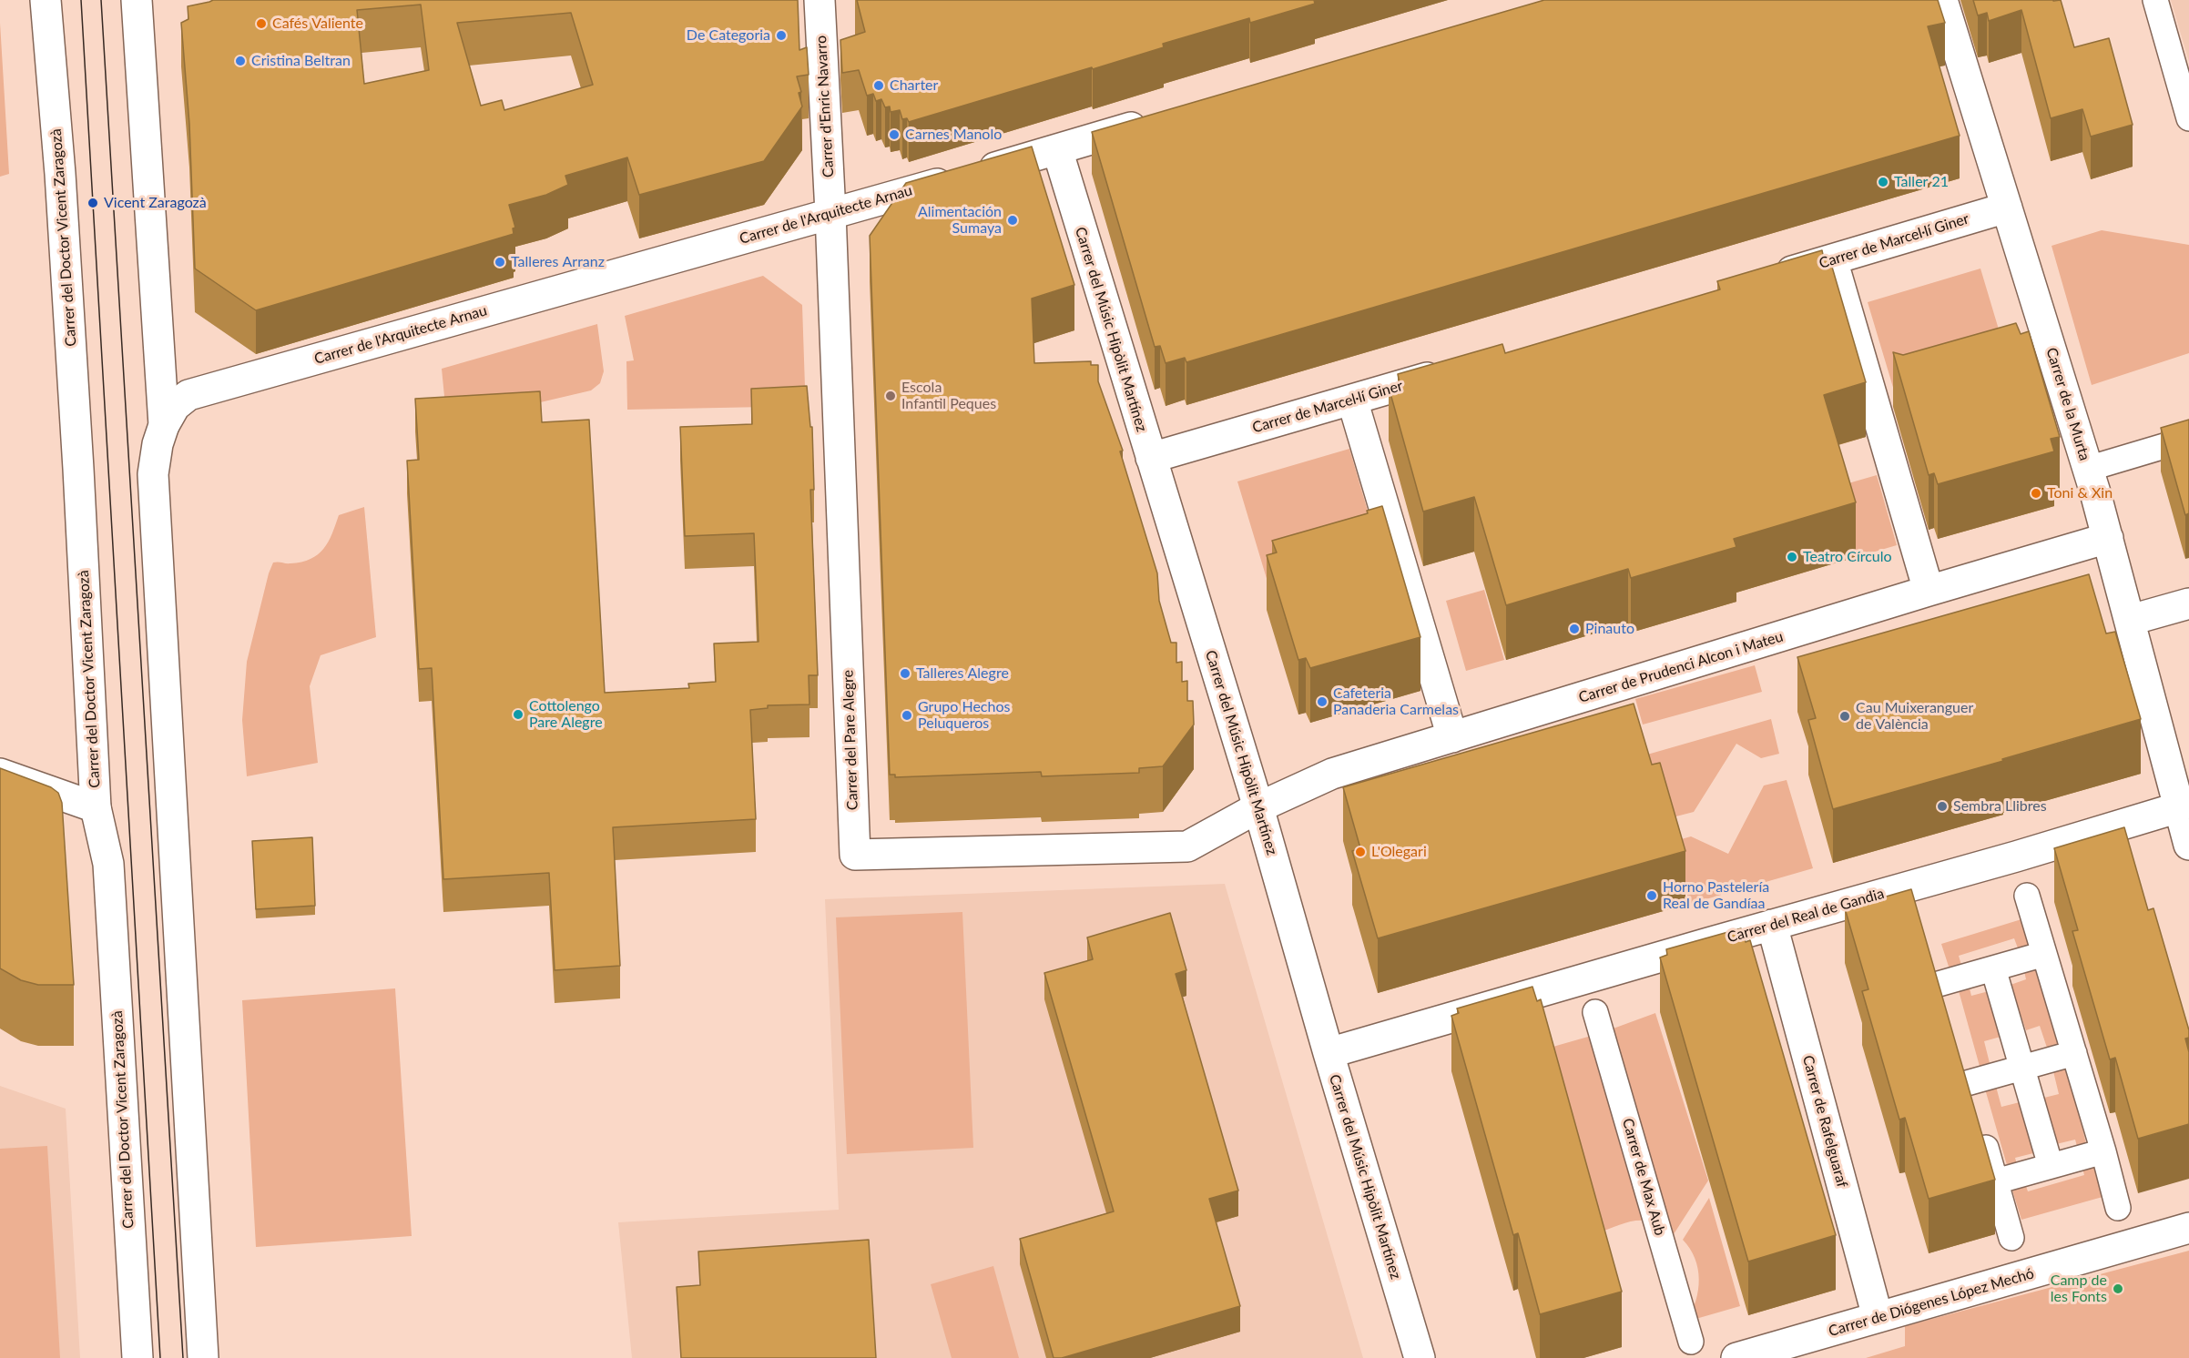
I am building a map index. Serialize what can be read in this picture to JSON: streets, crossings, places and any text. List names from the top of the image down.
{
  "streets": {
    "street": [
      "Carrer d'Enric Navarro",
      "Carrer de l'Arquitecte Arnau",
      "Carrer del Doctor Vicent Zaragozà",
      "Carrer de Marcel·lí Giner",
      "Carrer del Músic Hipòlit Martínez",
      "Carrer de la Murta",
      "Carrer de Prudenci Alcon i Mateu",
      "Carrer del Pare Alegre",
      "Carrer del Real de Gandia",
      "Carrer de Rafelguaraf",
      "Carrer de Max Aub",
      "Carrer de Diógenes López Mechó"
    ]
  },
  "crossings": [
    ["Carrer d'Enric Navarro", "Carrer de l'Arquitecte Arnau"],
    ["Carrer d'Enric Navarro", "Carrer del Pare Alegre"],
    ["Carrer de l'Arquitecte Arnau", "Carrer del Músic Hipòlit Martínez"],
    ["Carrer de l'Arquitecte Arnau", "Carrer del Pare Alegre"],
    ["Carrer de Marcel·lí Giner", "Carrer del Músic Hipòlit Martínez"],
    ["Carrer de Marcel·lí Giner", "Carrer de la Murta"],
    ["Carrer del Músic Hipòlit Martínez", "Carrer de Prudenci Alcon i Mateu"],
    ["Carrer del Músic Hipòlit Martínez", "Carrer del Pare Alegre"],
    ["Carrer del Músic Hipòlit Martínez", "Carrer del Real de Gandia"],
    ["Carrer de la Murta", "Carrer de Prudenci Alcon i Mateu"],
    ["Carrer de la Murta", "Carrer del Real de Gandia"],
    ["Carrer de Prudenci Alcon i Mateu", "Carrer del Pare Alegre"],
    ["Carrer del Real de Gandia", "Carrer de Rafelguaraf"],
    ["Carrer de Rafelguaraf", "Carrer de Diógenes López Mechó"]
  ],
  "places": [
    "Cafés Valiente",
    "De Categoria",
    "Cristina Beltran",
    "Charter",
    "Carnes Manolo",
    "Taller 21",
    "Vicent Zaragozà",
    "Alimentación Sumaya",
    "Talleres Arranz",
    "Escola Infantil Peques",
    "Toni & Xin",
    "Teatro Círculo",
    "Pinauto",
    "Talleres Alegre",
    "Cafeteria Panaderia Carmelas",
    "Cottolengo Pare Alegre",
    "Grupo Hechos Peluqueros",
    "Cau Muixeranguer de València",
    "Sembra Llibres",
    "L'Olegari",
    "Horno Pastelería Real de Gandíaa",
    "Camp de les Fonts"
  ]
}
